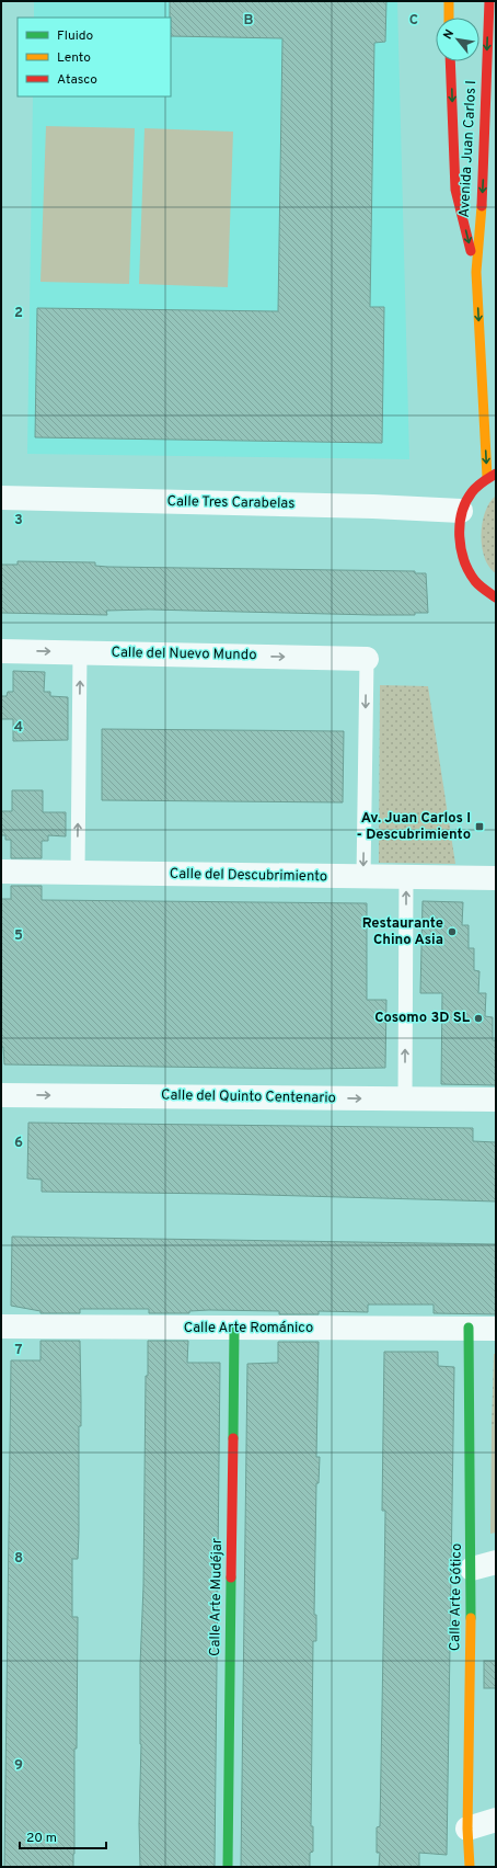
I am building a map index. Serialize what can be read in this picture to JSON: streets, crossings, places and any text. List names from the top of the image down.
{
  "streets": {
    "street": [
      "Avenida Juan Carlos I",
      "Calle Tres Carabelas",
      "Calle del Nuevo Mundo",
      "Calle del Descubrimiento",
      "Calle del Quinto Centenario",
      "Calle Arte Románico",
      "Calle Arte Mudéjar",
      "Calle Arte Gótico"
    ]
  },
  "crossings": [
    ["Calle Arte Románico", "Calle Arte Mudéjar"],
    ["Calle Arte Románico", "Calle Arte Gótico"]
  ],
  "one_way": ["Avenida Juan Carlos I", "Calle del Nuevo Mundo", "Calle del Quinto Centenario"],
  "places": {
    "transit": ["Av. Juan Carlos I - Descubrimiento"],
    "other": ["Restaurante Chino Asia", "Cosomo 3D SL"]
  },
  "legend": ["Fluido", "Lento", "Atasco"],
  "scale_bar": "20 m",
  "north": "top left",
  "grid": {
    "columns": ["B", "C"],
    "rows": [
      "2",
      "3",
      "4",
      "5",
      "6",
      "7",
      "8",
      "9"
    ]
  }
}
